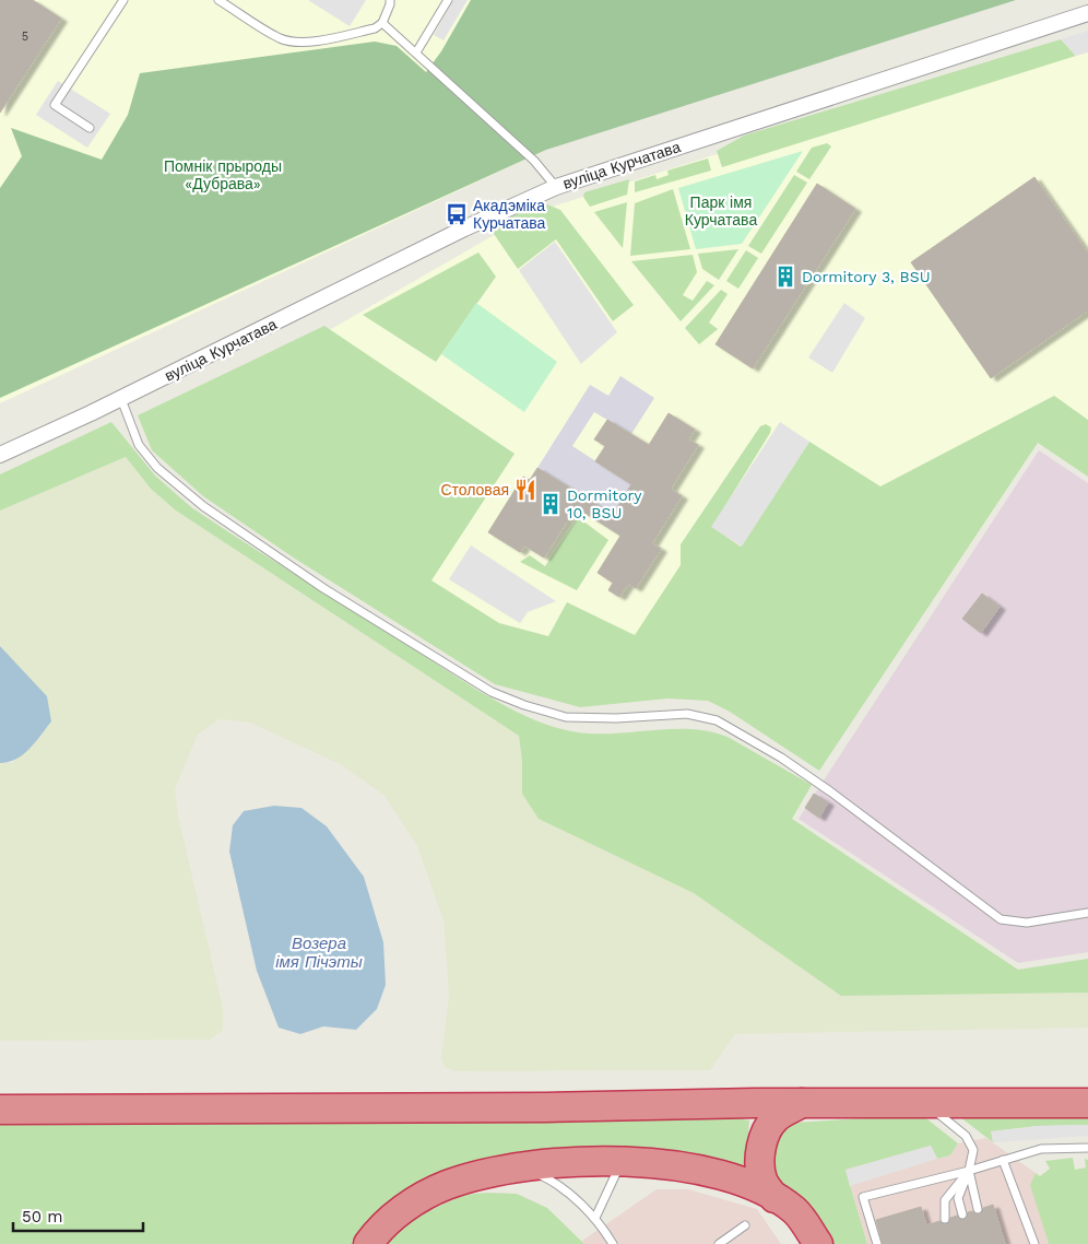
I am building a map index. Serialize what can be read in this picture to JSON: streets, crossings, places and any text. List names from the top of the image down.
{
  "streets": {
    "street": ["вуліца Курчатава"]
  },
  "water": ["Возера імя Пічэты"],
  "parks": ["Помнік прыроды «Дубрава»", "Парк імя Курчатава"],
  "places": {
    "bus stop": ["Акадэміка Курчатава"],
    "building": ["Dormitory 3, BSU", "Dormitory 10, BSU"],
    "restaurant": ["Столовая"]
  },
  "house_numbers": ["5"],
  "scale_bar": "50 m"
}
